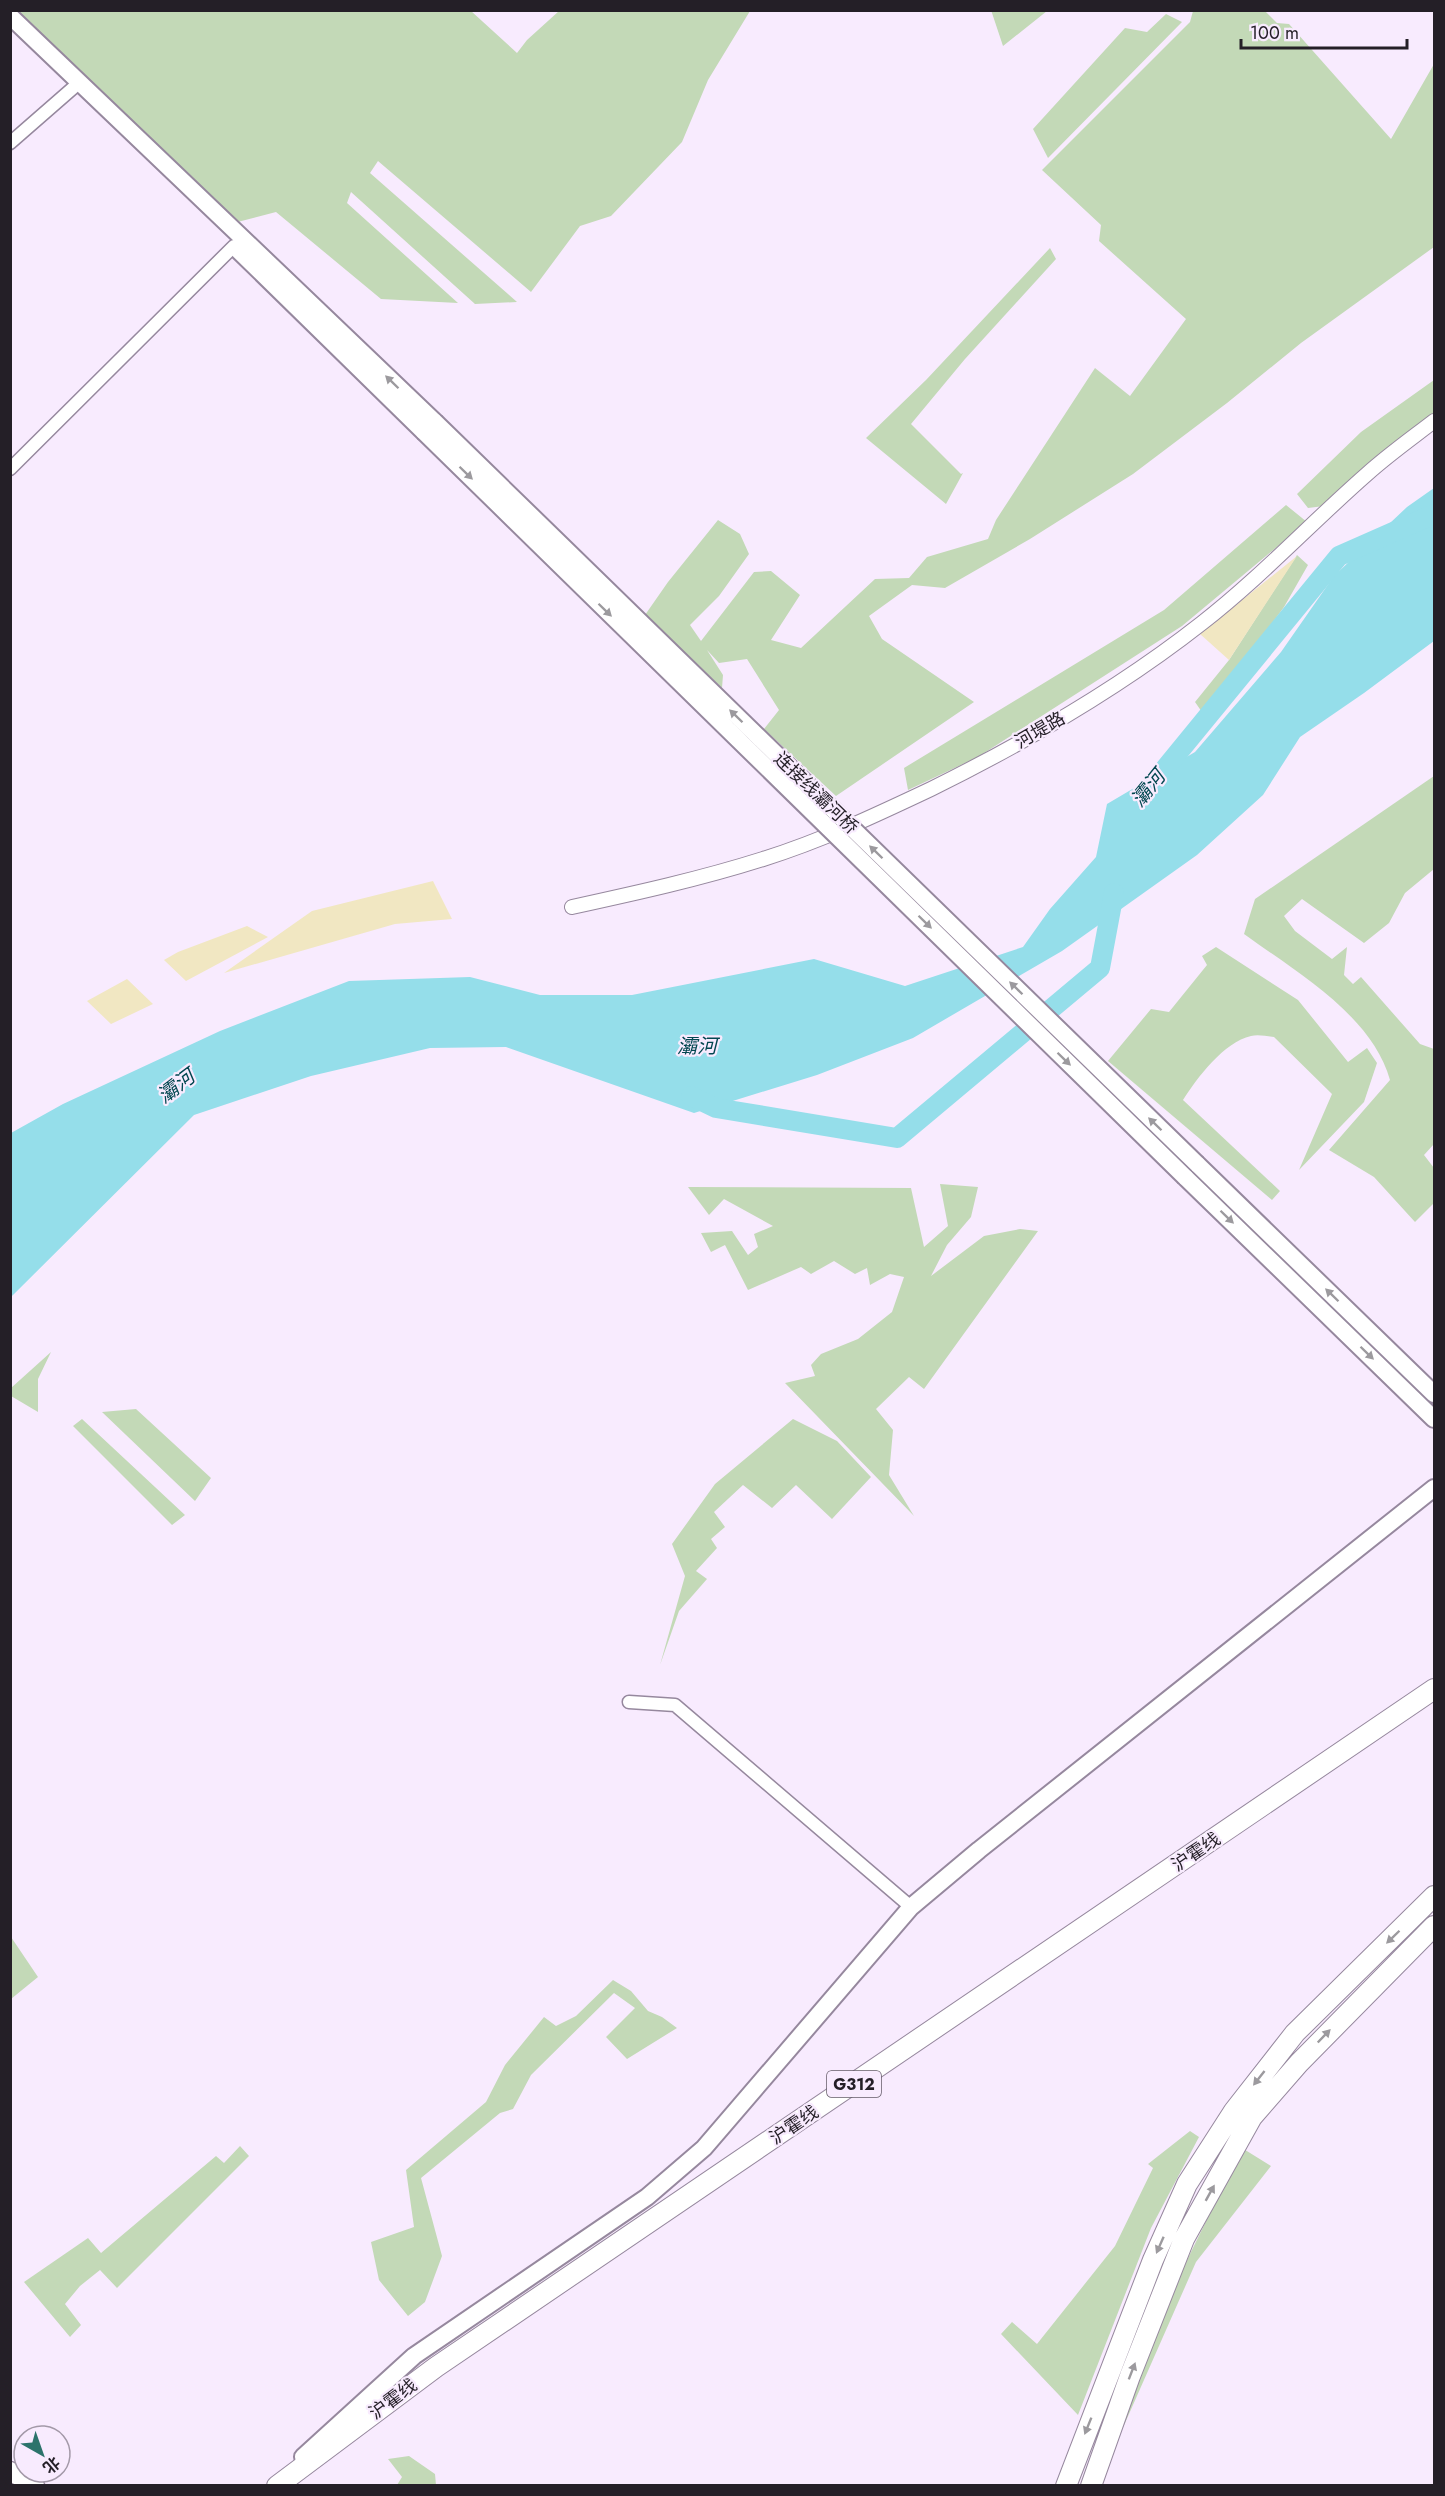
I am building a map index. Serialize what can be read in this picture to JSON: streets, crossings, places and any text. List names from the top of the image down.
{
  "streets": {
    "highway": ["沪霍线", "G312"],
    "main road": ["连接线灞河桥"],
    "street": ["河堤路"]
  },
  "water": ["灞河"],
  "scale_bar": "100 m",
  "north": "bottom right"
}
